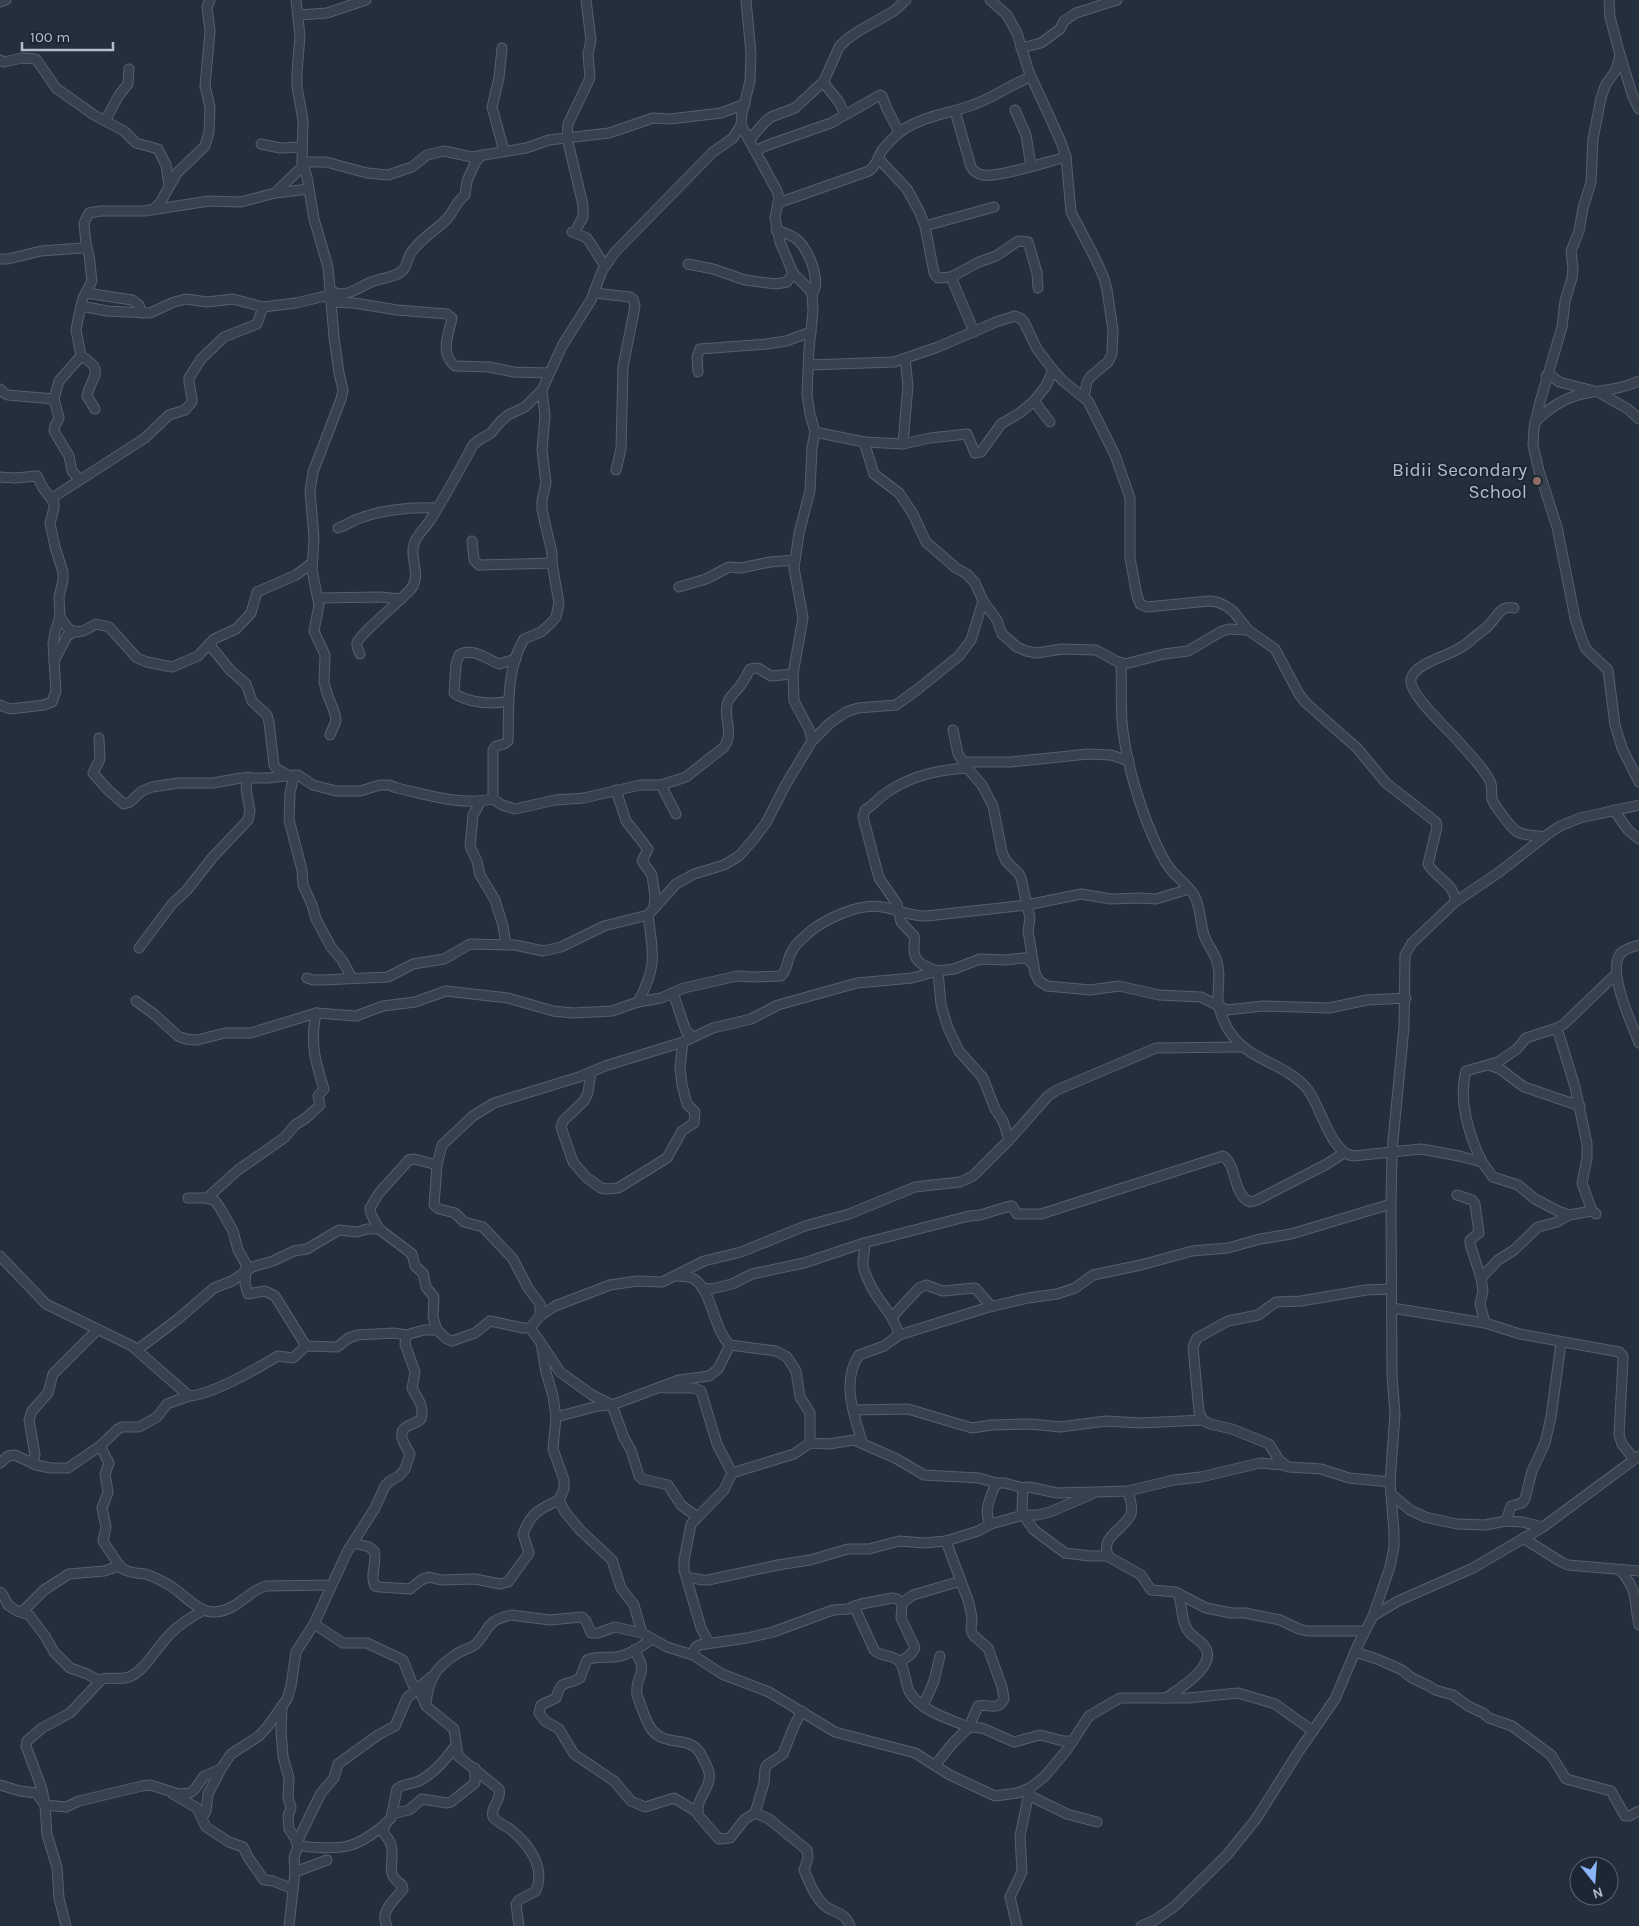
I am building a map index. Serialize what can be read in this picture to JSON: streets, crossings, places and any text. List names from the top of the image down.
{
  "places": ["Bidii Secondary School"],
  "scale_bar": "100 m",
  "north": "bottom"
}
